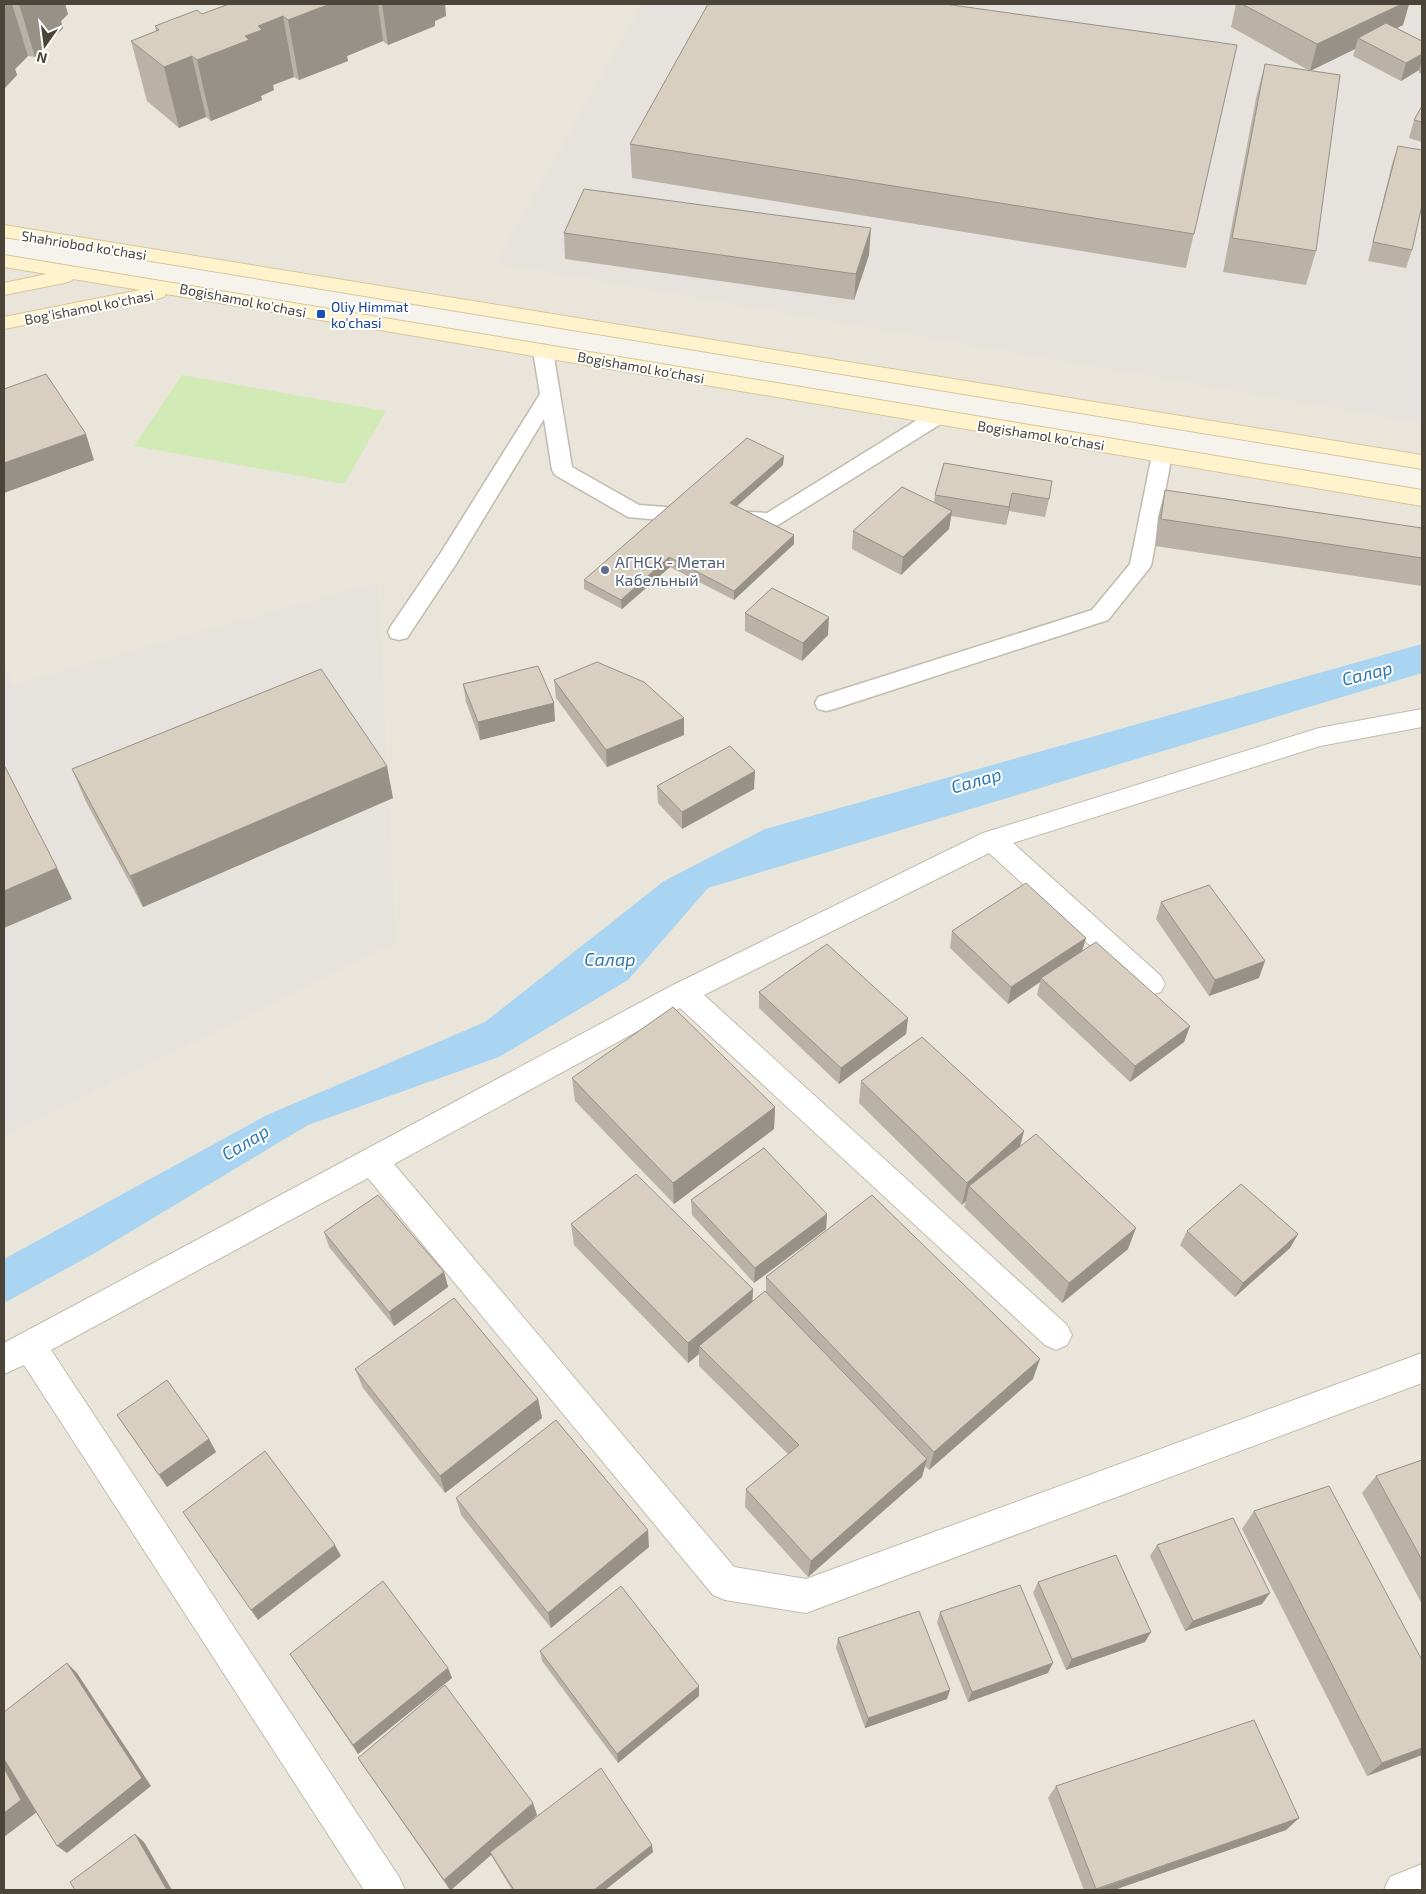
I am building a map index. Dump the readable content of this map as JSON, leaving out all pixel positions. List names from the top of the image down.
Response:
{
  "streets": {
    "main road": ["Shahriobod ko'chasi", "Bogishamol ko'chasi", "Bog'ishamol ko'chasi"]
  },
  "crossings": [
    ["Shahriobod ko'chasi", "Bogishamol ko'chasi"],
    ["Shahriobod ko'chasi", "Bog'ishamol ko'chasi"],
    ["Bogishamol ko'chasi", "Bog'ishamol ko'chasi"]
  ],
  "water": ["Салар"],
  "places": {
    "transit": ["Oliy Himmat ko'chasi"],
    "other": ["АГНСК - Метан Кабельный"]
  },
  "north": "bottom"
}
